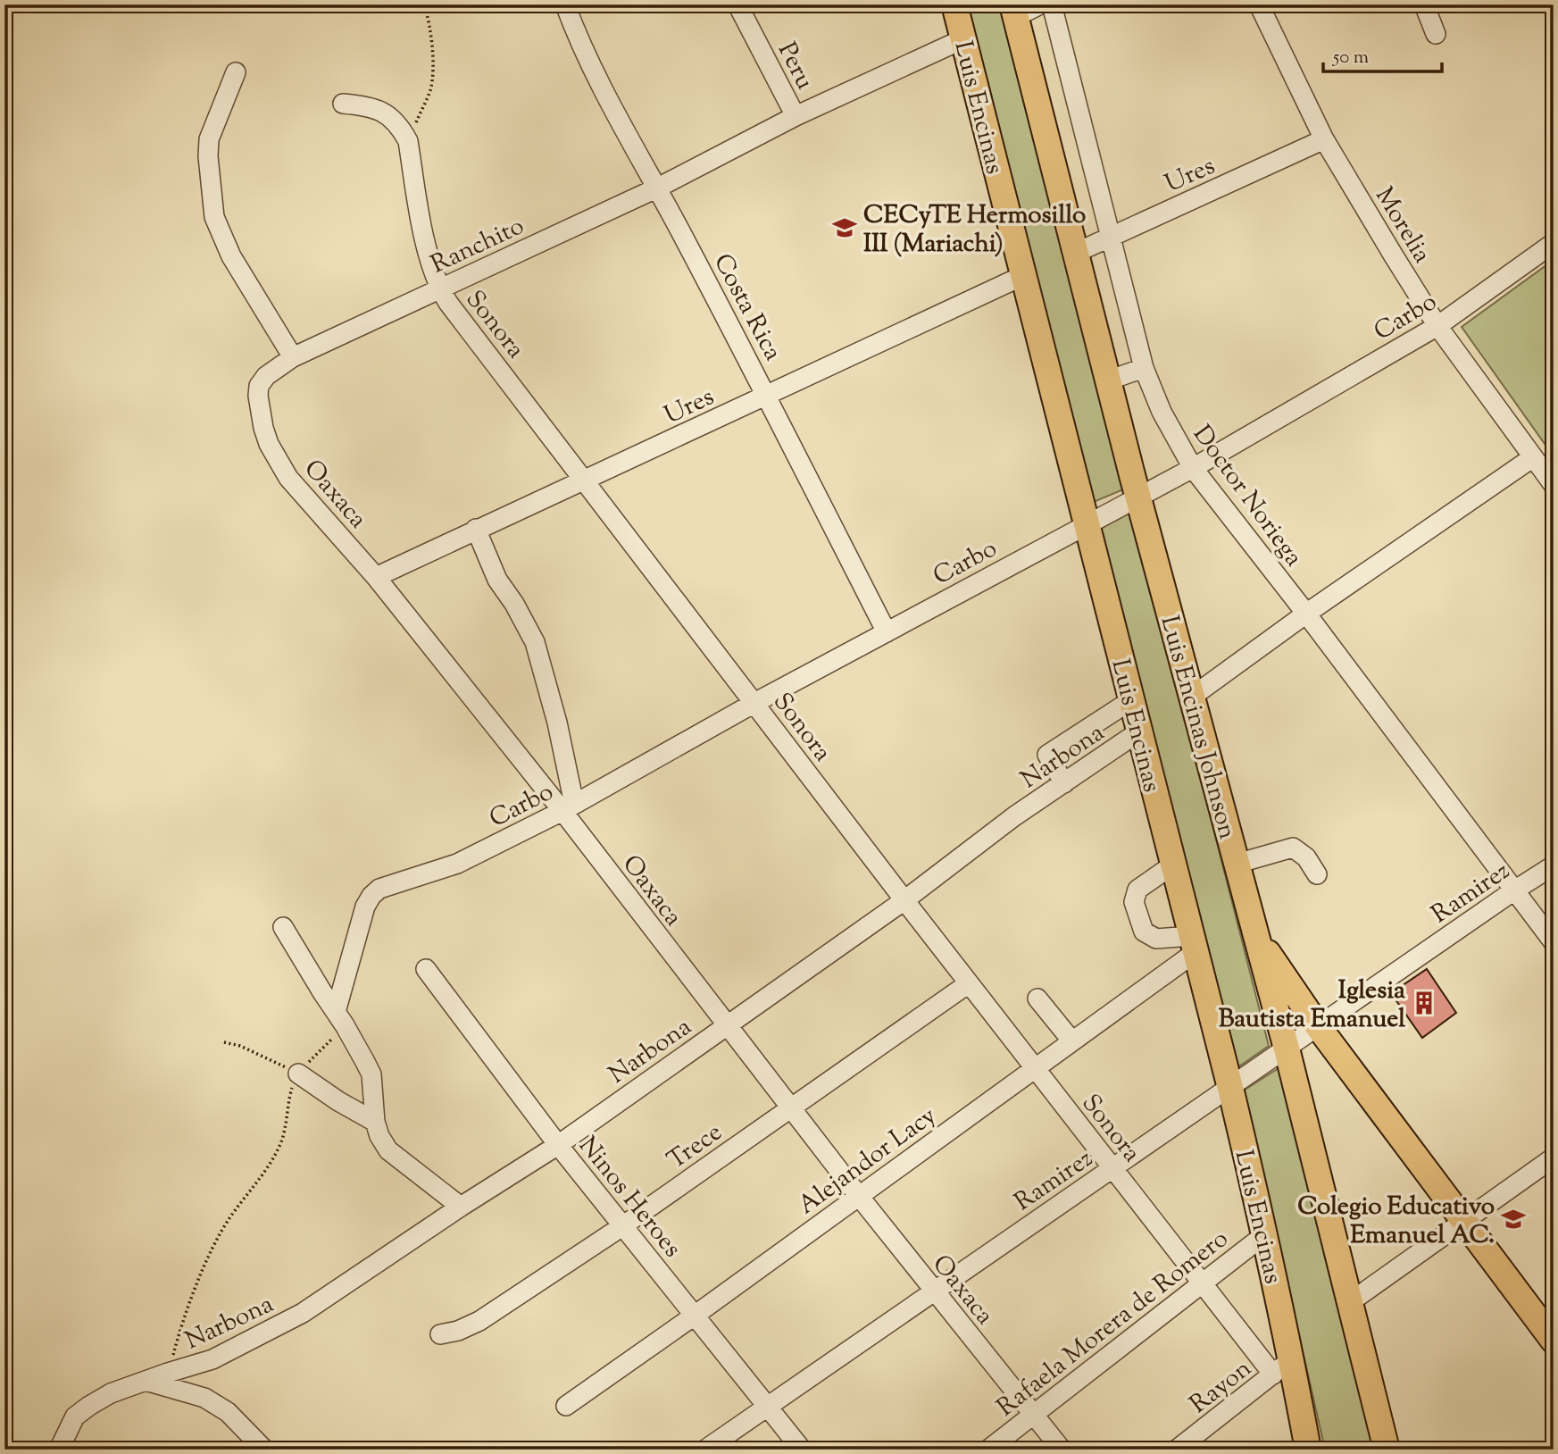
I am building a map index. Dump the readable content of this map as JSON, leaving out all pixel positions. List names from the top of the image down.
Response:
{
  "streets": {
    "main road": ["Luis Encinas", "Luis Encinas Johnson"],
    "street": [
      "Peru",
      "Ures",
      "Morelia",
      "Ranchito",
      "Costa Rica",
      "Carbo",
      "Sonora",
      "Oaxaca",
      "Doctor Noriega",
      "Narbona",
      "Ramirez",
      "Trece",
      "Alejandor Lacy",
      "Ninos Heroes",
      "Rafaela Morera de Romero",
      "Rayon"
    ]
  },
  "crossings": [
    ["Peru", "Ranchito"],
    ["Luis Encinas", "Ures"],
    ["Luis Encinas", "Ranchito"],
    ["Luis Encinas", "Carbo"],
    ["Luis Encinas", "Sonora"],
    ["Luis Encinas", "Narbona"],
    ["Luis Encinas", "Ramirez"],
    ["Luis Encinas", "Alejandor Lacy"],
    ["Luis Encinas", "Rafaela Morera de Romero"],
    ["Luis Encinas", "Rayon"],
    ["Ures", "Morelia"],
    ["Ures", "Costa Rica"],
    ["Ures", "Sonora"],
    ["Ures", "Oaxaca"],
    ["Ures", "Doctor Noriega"],
    ["Ures", "Luis Encinas Johnson"],
    ["Morelia", "Carbo"],
    ["Ranchito", "Costa Rica"],
    ["Ranchito", "Sonora"],
    ["Ranchito", "Oaxaca"],
    ["Costa Rica", "Carbo"],
    ["Carbo", "Sonora"],
    ["Carbo", "Oaxaca"],
    ["Carbo", "Doctor Noriega"],
    ["Carbo", "Luis Encinas Johnson"],
    ["Sonora", "Narbona"],
    ["Sonora", "Ramirez"],
    ["Sonora", "Trece"],
    ["Sonora", "Alejandor Lacy"],
    ["Sonora", "Rafaela Morera de Romero"],
    ["Sonora", "Rayon"],
    ["Oaxaca", "Narbona"],
    ["Oaxaca", "Ramirez"],
    ["Oaxaca", "Trece"],
    ["Oaxaca", "Alejandor Lacy"],
    ["Oaxaca", "Rafaela Morera de Romero"],
    ["Doctor Noriega", "Ramirez"],
    ["Luis Encinas Johnson", "Ramirez"],
    ["Narbona", "Ninos Heroes"],
    ["Ramirez", "Ninos Heroes"],
    ["Trece", "Ninos Heroes"],
    ["Alejandor Lacy", "Ninos Heroes"]
  ],
  "places": {
    "school or university": ["CECyTE Hermosillo III (Mariachi)", "Colegio Educativo Emanuel AC."],
    "building": ["Iglesia Bautista Emanuel"]
  },
  "scale_bar": "50 m"
}
